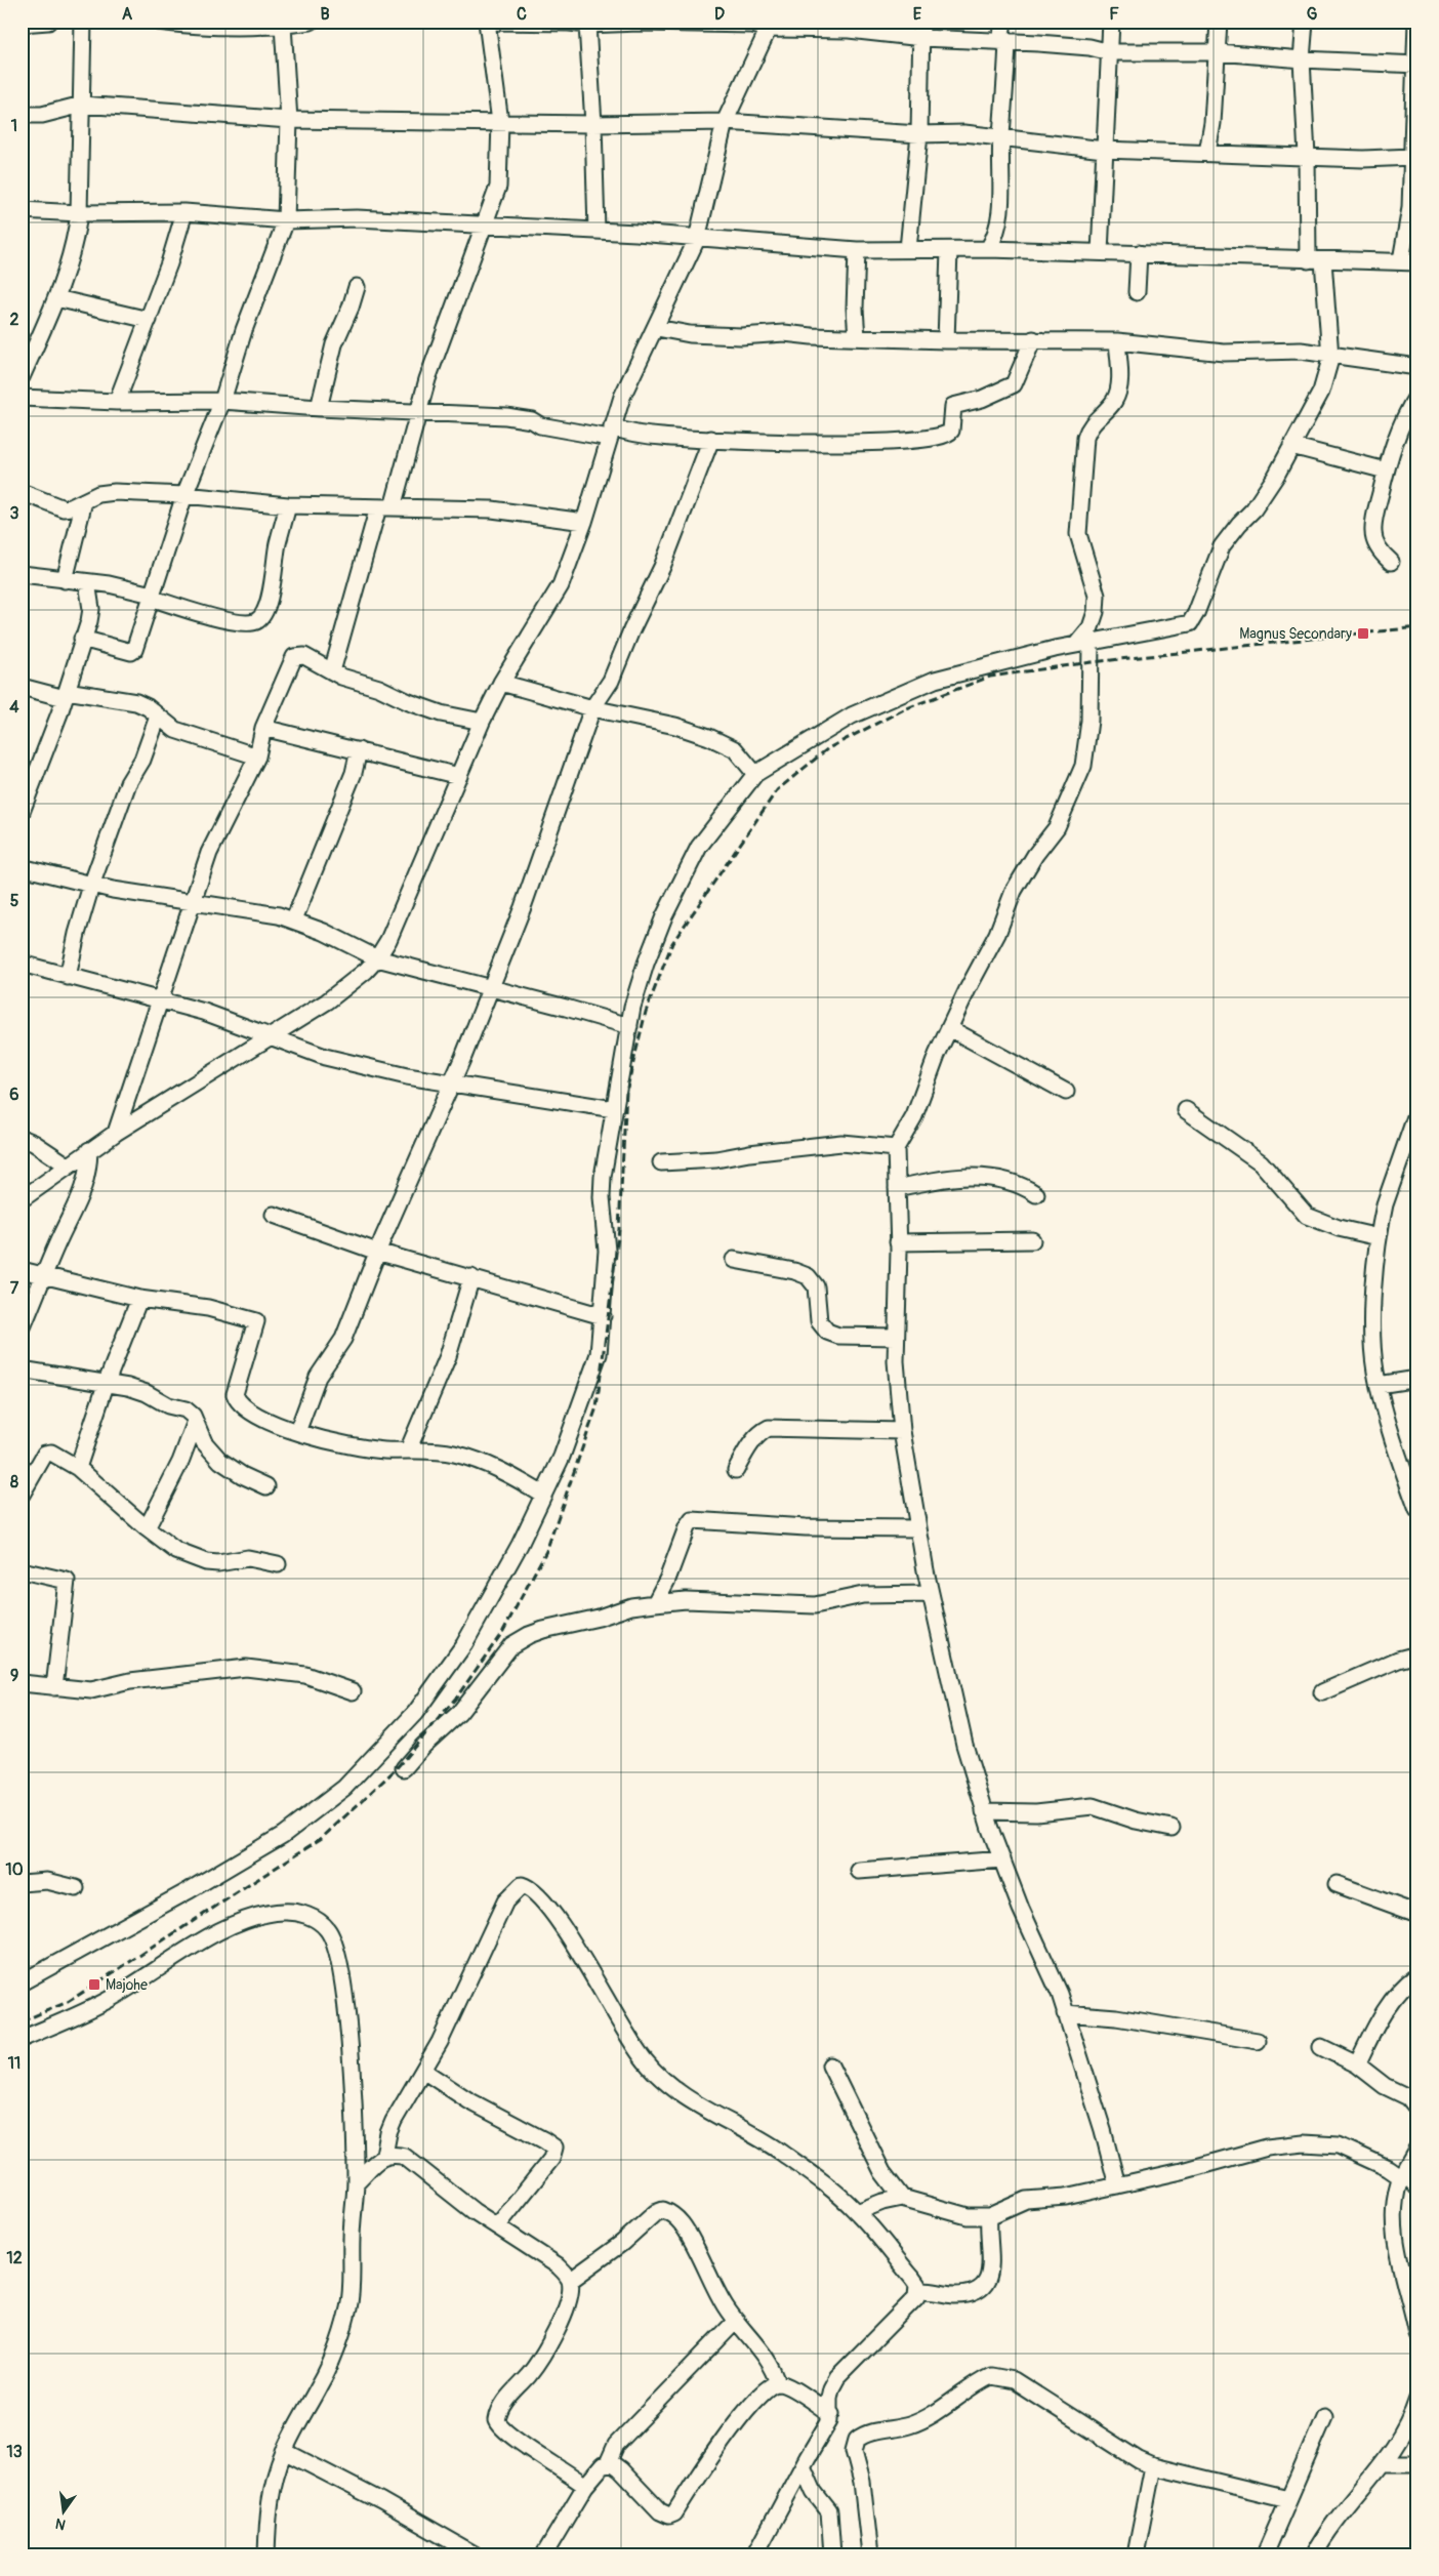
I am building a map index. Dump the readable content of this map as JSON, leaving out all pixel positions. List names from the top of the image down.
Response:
{
  "places": {
    "transit": ["Magnus Secondary", "Majohe"]
  },
  "north": "bottom",
  "grid": {
    "columns": [
      "A",
      "B",
      "C",
      "D",
      "E",
      "F",
      "G"
    ],
    "rows": [
      "1",
      "2",
      "3",
      "4",
      "5",
      "6",
      "7",
      "8",
      "9",
      "10",
      "11",
      "12",
      "13"
    ]
  }
}
